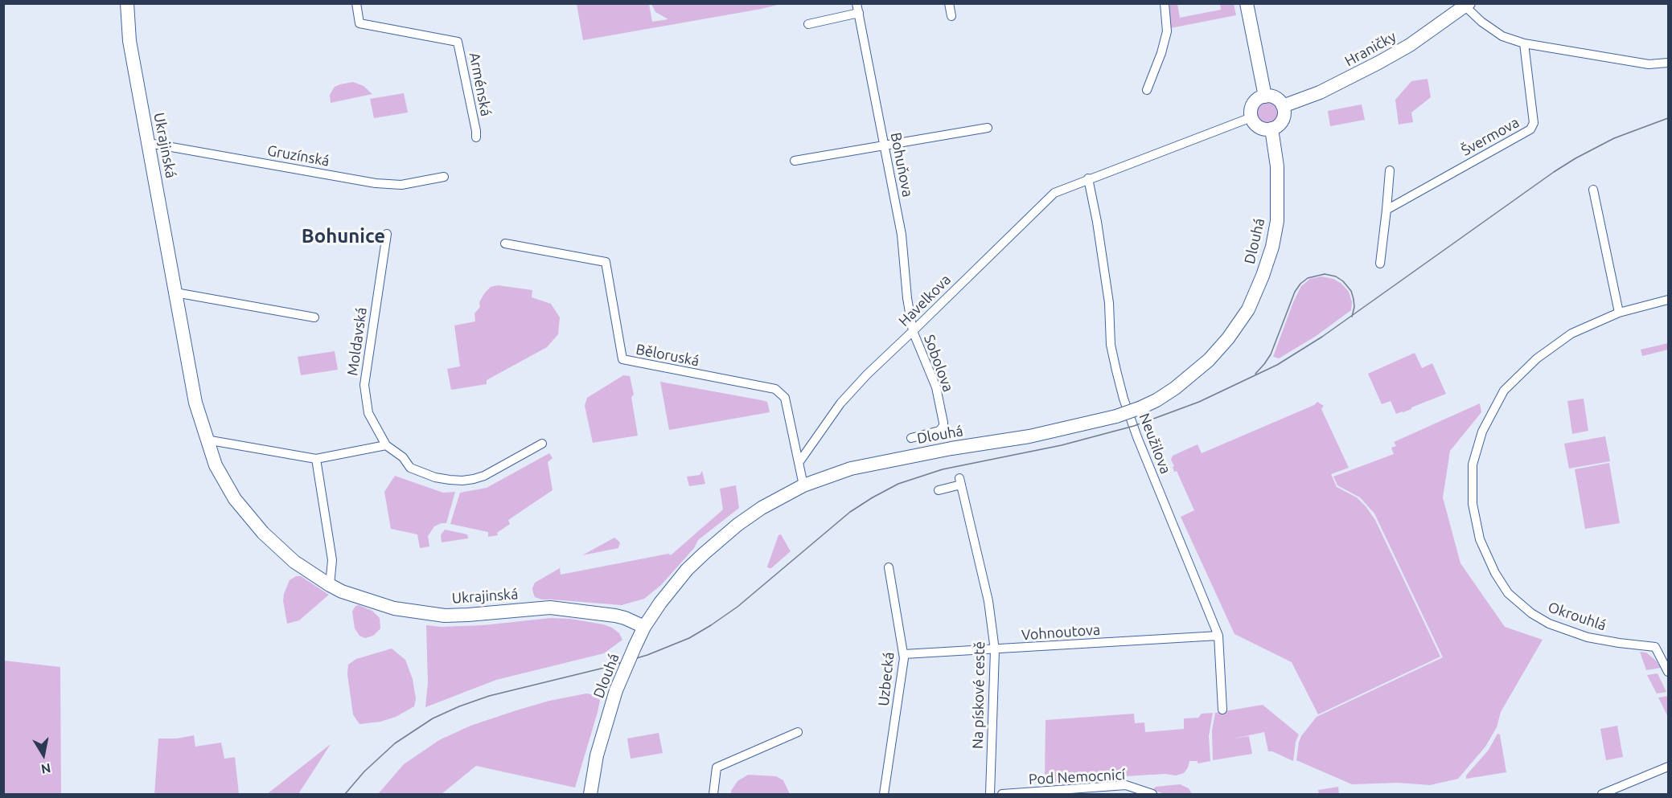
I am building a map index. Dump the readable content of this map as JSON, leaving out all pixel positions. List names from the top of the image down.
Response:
{
  "streets": {
    "street": [
      "Hraničky",
      "Arménská",
      "Švermova",
      "Ukrajinská",
      "Gruzínská",
      "Bohuňova",
      "Dlouhá",
      "Havelkova",
      "Moldavská",
      "Běloruská",
      "Sobolova",
      "Neužilova",
      "Okrouhlá",
      "Vohnoutova",
      "Uzbecká",
      "Na pískové cestě",
      "Pod Nemocnicí"
    ]
  },
  "crossings": [
    ["Hraničky", "Dlouhá"],
    ["Ukrajinská", "Gruzínská"],
    ["Ukrajinská", "Dlouhá"],
    ["Bohuňova", "Havelkova"],
    ["Bohuňova", "Sobolova"],
    ["Dlouhá", "Běloruská"],
    ["Havelkova", "Běloruská"],
    ["Havelkova", "Sobolova"],
    ["Havelkova", "Neužilova"],
    ["Neužilova", "Vohnoutova"],
    ["Vohnoutova", "Uzbecká"],
    ["Vohnoutova", "Na pískové cestě"]
  ],
  "districts": ["Bohunice"],
  "north": "bottom"
}
